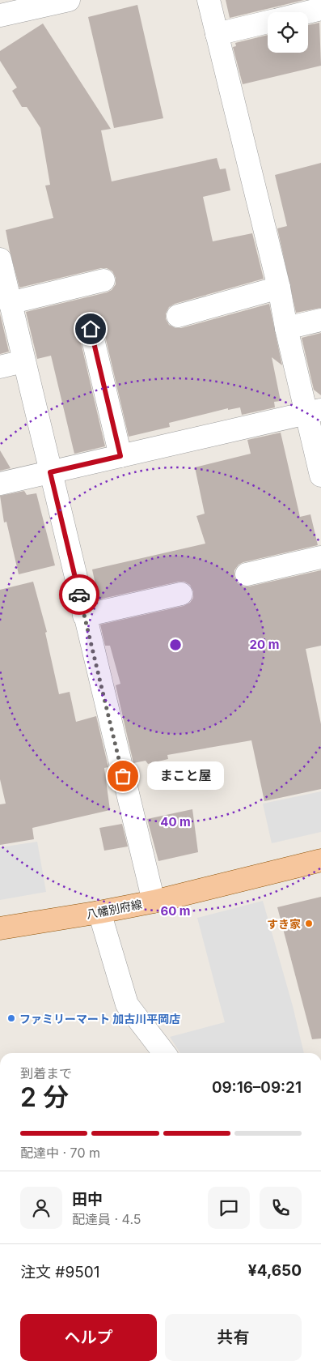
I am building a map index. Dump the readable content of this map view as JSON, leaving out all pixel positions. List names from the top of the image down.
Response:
{
  "streets": {
    "main road": ["八幡別府線"]
  },
  "places": ["まこと屋", "すき家", "ファミリーマート 加古川平岡店"],
  "page": {
    "bubble": "まこと屋",
    "heading": ["2 分", "到着まで", "09:16–09:21"],
    "panel": [
      "田中",
      "配達員 · 4.5",
      "注文 #9501",
      "¥4,650"
    ],
    "bar": "配達中 · 70 m",
    "buttons": ["ヘルプ", "共有"]
  },
  "rings": ["20 m", "40 m", "60 m"]
}
